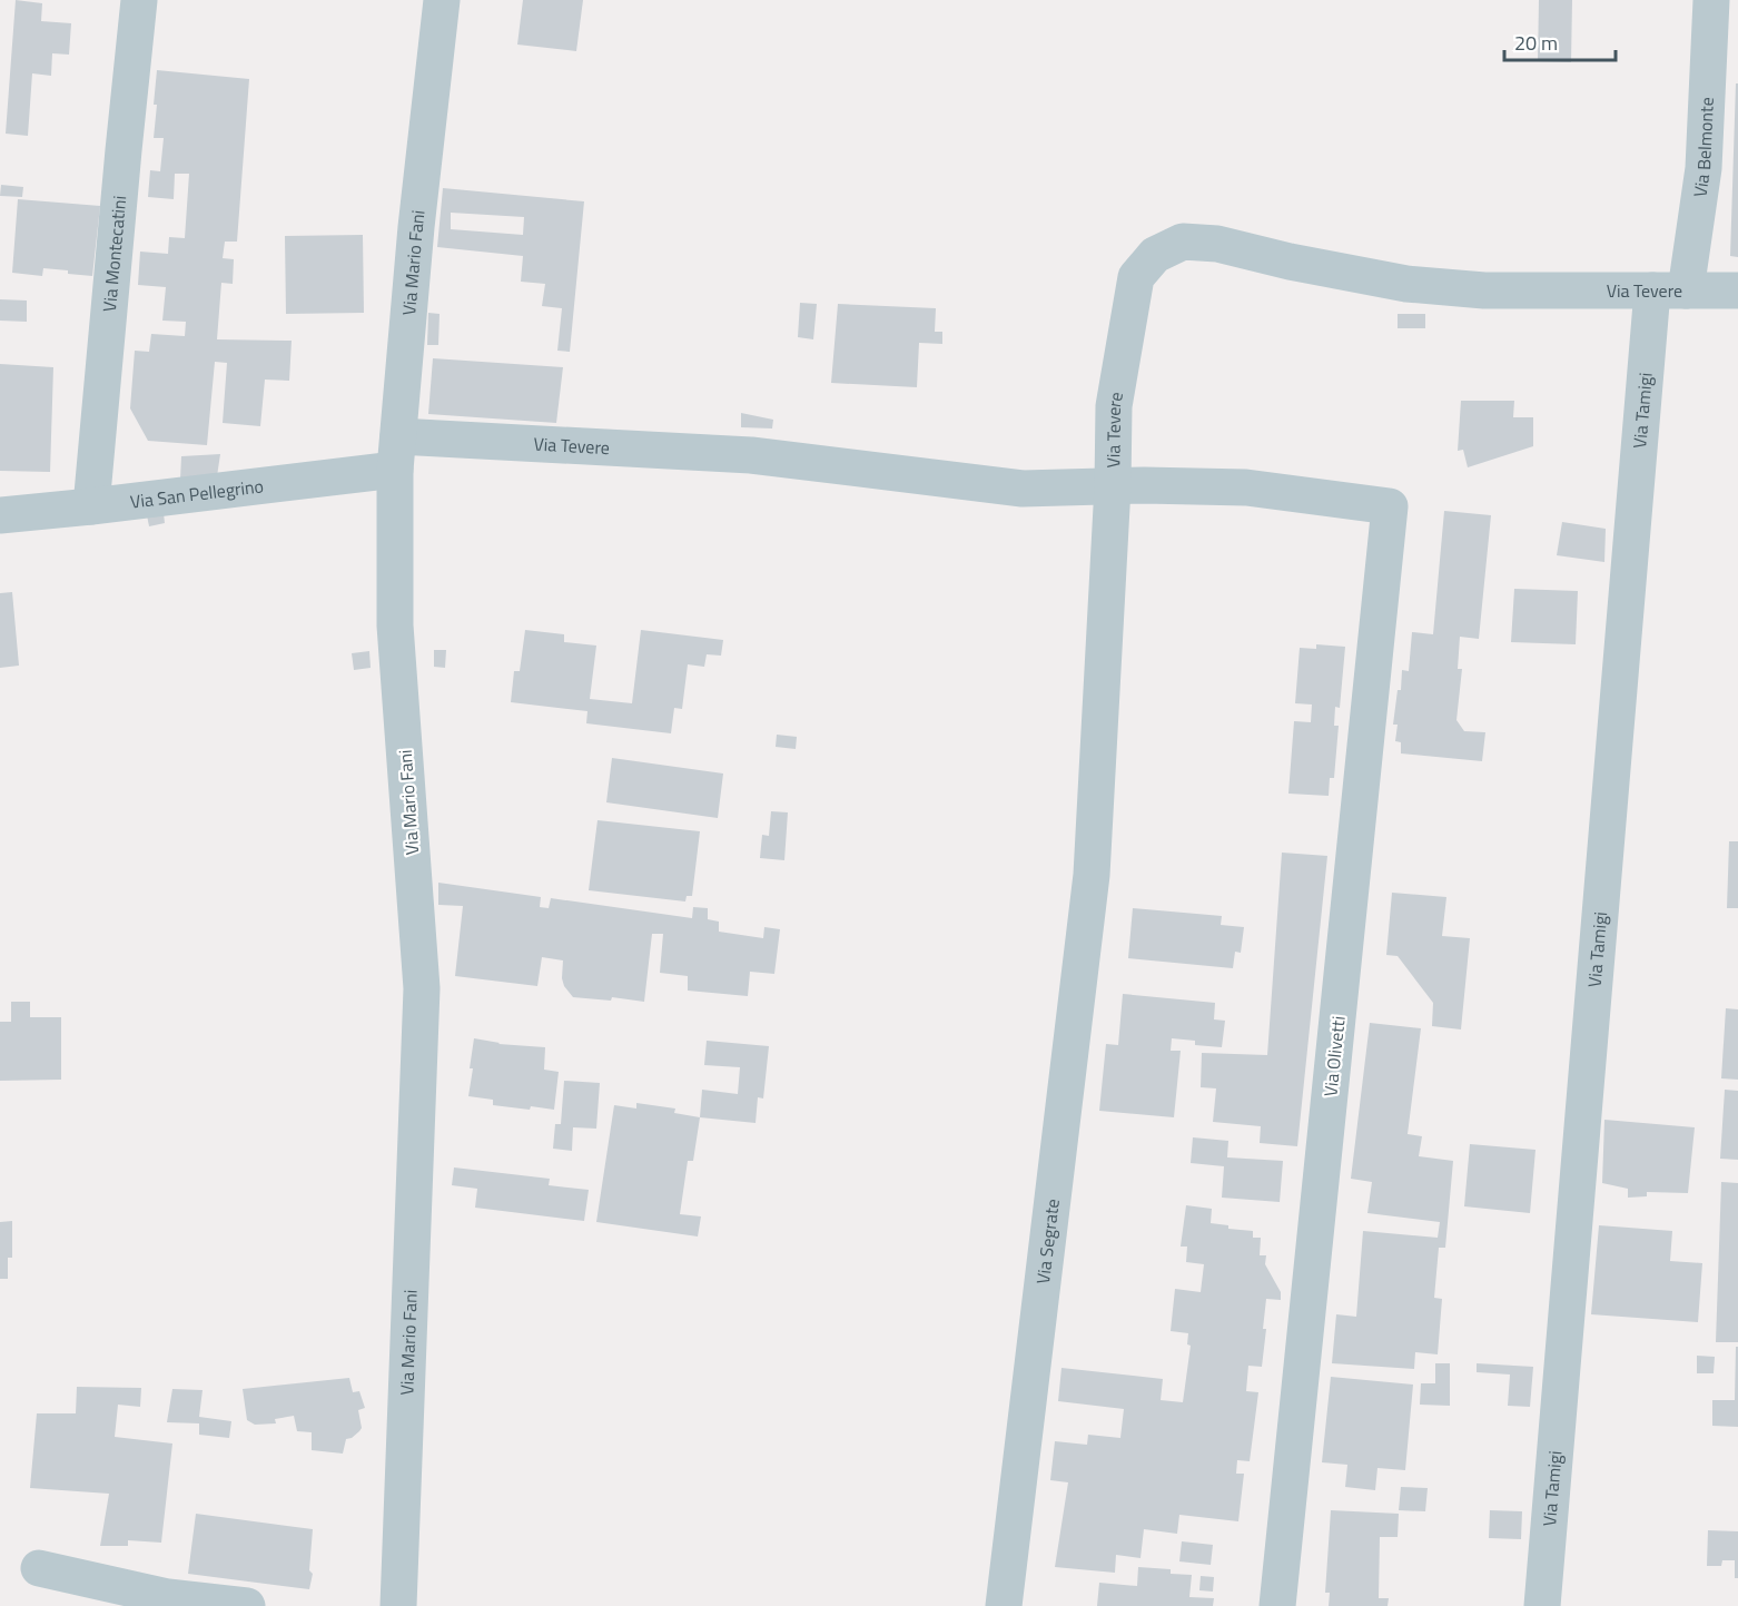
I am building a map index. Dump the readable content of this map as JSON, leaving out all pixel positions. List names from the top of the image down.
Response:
{
  "streets": {
    "street": [
      "Via Belmonte",
      "Via Montecatini",
      "Via Mario Fani",
      "Via Tevere",
      "Via Tamigi",
      "Via San Pellegrino",
      "Via Olivetti",
      "Via Segrate"
    ]
  },
  "crossings": [
    ["Via Belmonte", "Via Tevere"],
    ["Via Belmonte", "Via Tamigi"],
    ["Via Montecatini", "Via San Pellegrino"],
    ["Via Mario Fani", "Via Tevere"],
    ["Via Mario Fani", "Via San Pellegrino"],
    ["Via Tevere", "Via Tamigi"],
    ["Via Tevere", "Via San Pellegrino"],
    ["Via Tevere", "Via Olivetti"],
    ["Via Tevere", "Via Segrate"],
    ["Via Olivetti", "Via Segrate"]
  ],
  "scale_bar": "20 m"
}
